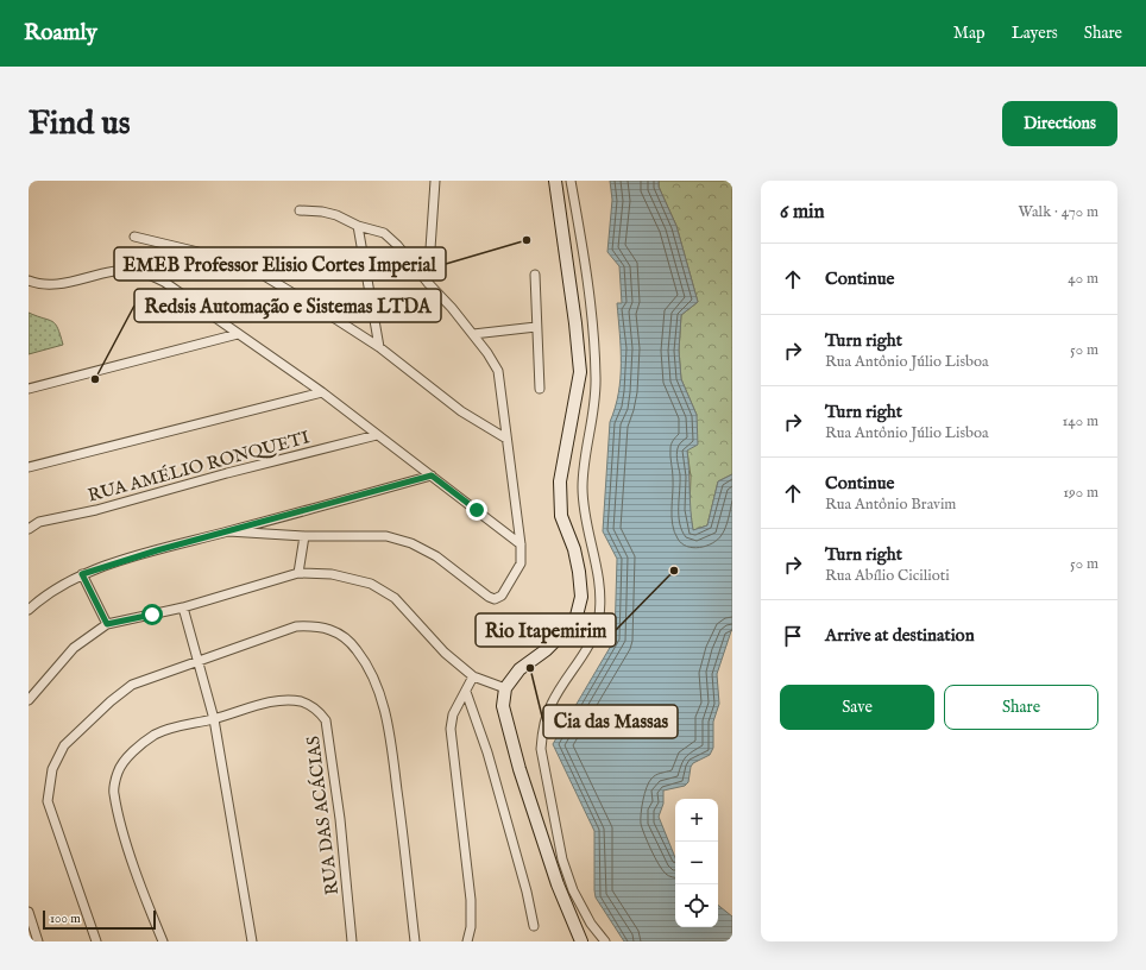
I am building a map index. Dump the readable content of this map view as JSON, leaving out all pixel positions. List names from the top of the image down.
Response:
{
  "streets": {
    "street": ["RUA AMÉLIO RONQUETI", "RUA DAS ACÁCIAS"]
  },
  "places": [
    "EMEB Professor Elisio Cortes Imperial",
    "Redsis Automação e Sistemas LTDA",
    "Rio Itapemirim",
    "Cia das Massas"
  ],
  "scale_bar": "100 m",
  "page": {
    "header": "Roamly",
    "nav": ["Map", "Layers", "Share"],
    "buttons": [
      "Directions",
      ["Save", "Share"]
    ],
    "title": "Find us",
    "heading": ["6 min", "Walk · 470 m"],
    "list": [
      ["Continue", "40 m"],
      ["Turn right", "Rua Antônio Júlio Lisboa", "50 m"],
      ["Turn right", "Rua Antônio Júlio Lisboa", "140 m"],
      ["Continue", "Rua Antônio Bravim", "190 m"],
      ["Turn right", "Rua Abílio Cicilioti", "50 m"],
      "Arrive at destination"
    ],
    "map_buttons": ["+", "−"],
    "scale": "100 m"
  }
}
